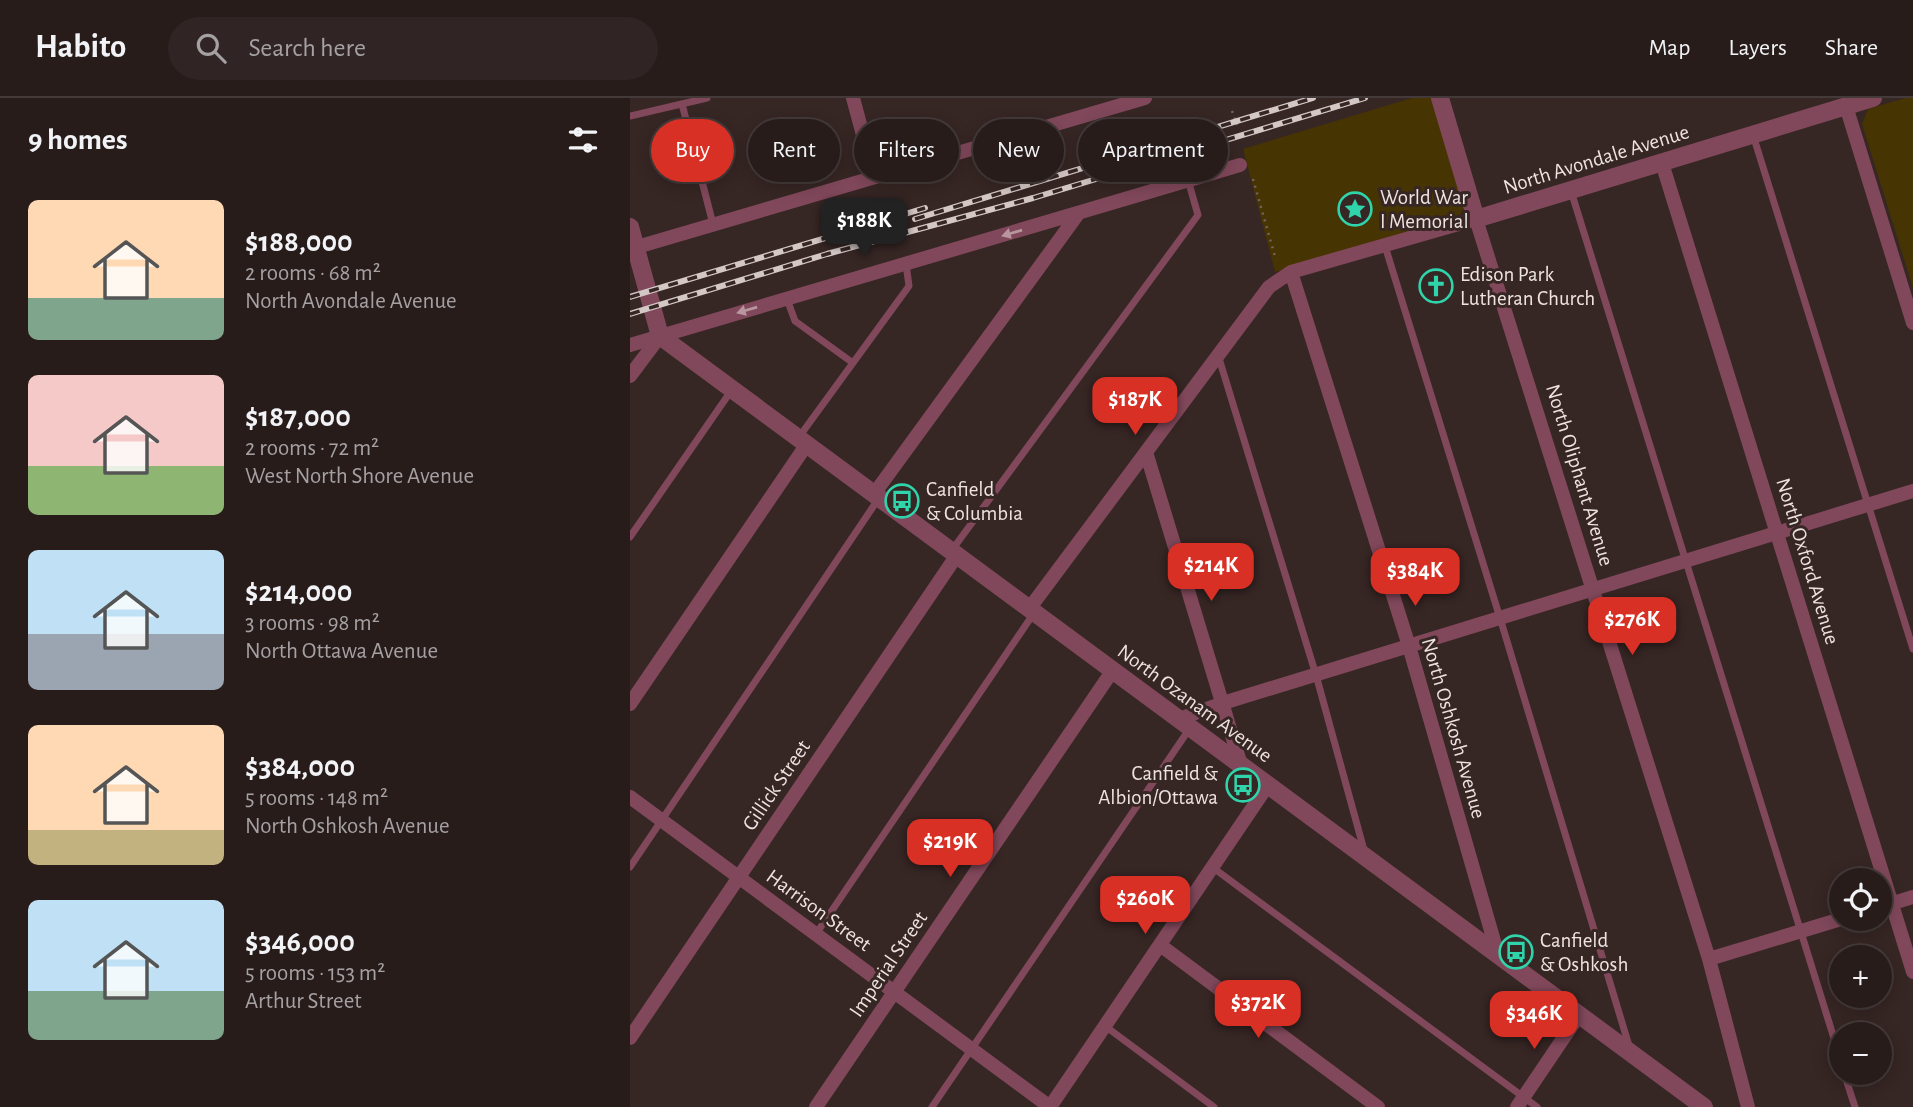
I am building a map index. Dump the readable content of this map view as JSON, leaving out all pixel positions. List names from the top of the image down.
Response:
{
  "streets": {
    "street": [
      "North Avondale Avenue",
      "North Oliphant Avenue",
      "North Oxford Avenue",
      "North Ozanam Avenue",
      "North Oshkosh Avenue",
      "Gillick Street",
      "Harrison Street",
      "Imperial Street"
    ]
  },
  "crossings": [
    ["North Avondale Avenue", "North Oliphant Avenue"],
    ["North Avondale Avenue", "North Oxford Avenue"],
    ["North Avondale Avenue", "North Oshkosh Avenue"],
    ["North Ozanam Avenue", "North Oshkosh Avenue"],
    ["North Ozanam Avenue", "Gillick Street"],
    ["North Ozanam Avenue", "Imperial Street"],
    ["Gillick Street", "Harrison Street"],
    ["Harrison Street", "Imperial Street"]
  ],
  "places": {
    "place": ["World War I Memorial"],
    "church": ["Edison Park Lutheran Church"],
    "bus stop": ["Canfield & Columbia", "Canfield & Albion/Ottawa", "Canfield & Oshkosh"]
  },
  "page": {
    "header": "Habito",
    "search": "Search here",
    "nav": ["Map", "Layers", "Share"],
    "heading": "9 homes",
    "chip": [
      "Buy",
      "Rent",
      "Filters",
      "New",
      "Apartment"
    ],
    "list": [
      {
        "name": "$188,000",
        "note": "2 rooms · 68 m² · North Avondale Avenue"
      },
      {
        "name": "$187,000",
        "note": "2 rooms · 72 m² · West North Shore Avenue"
      },
      {
        "name": "$214,000",
        "note": "3 rooms · 98 m² · North Ottawa Avenue"
      },
      {
        "name": "$384,000",
        "note": "5 rooms · 148 m² · North Oshkosh Avenue"
      },
      {
        "name": "$346,000",
        "note": "5 rooms · 153 m² · Arthur Street"
      }
    ],
    "price": [
      "$188K",
      "$187K",
      "$214K",
      "$384K",
      "$276K",
      "$219K",
      "$260K",
      "$372K",
      "$346K"
    ],
    "map_buttons": ["+", "−"]
  }
}
